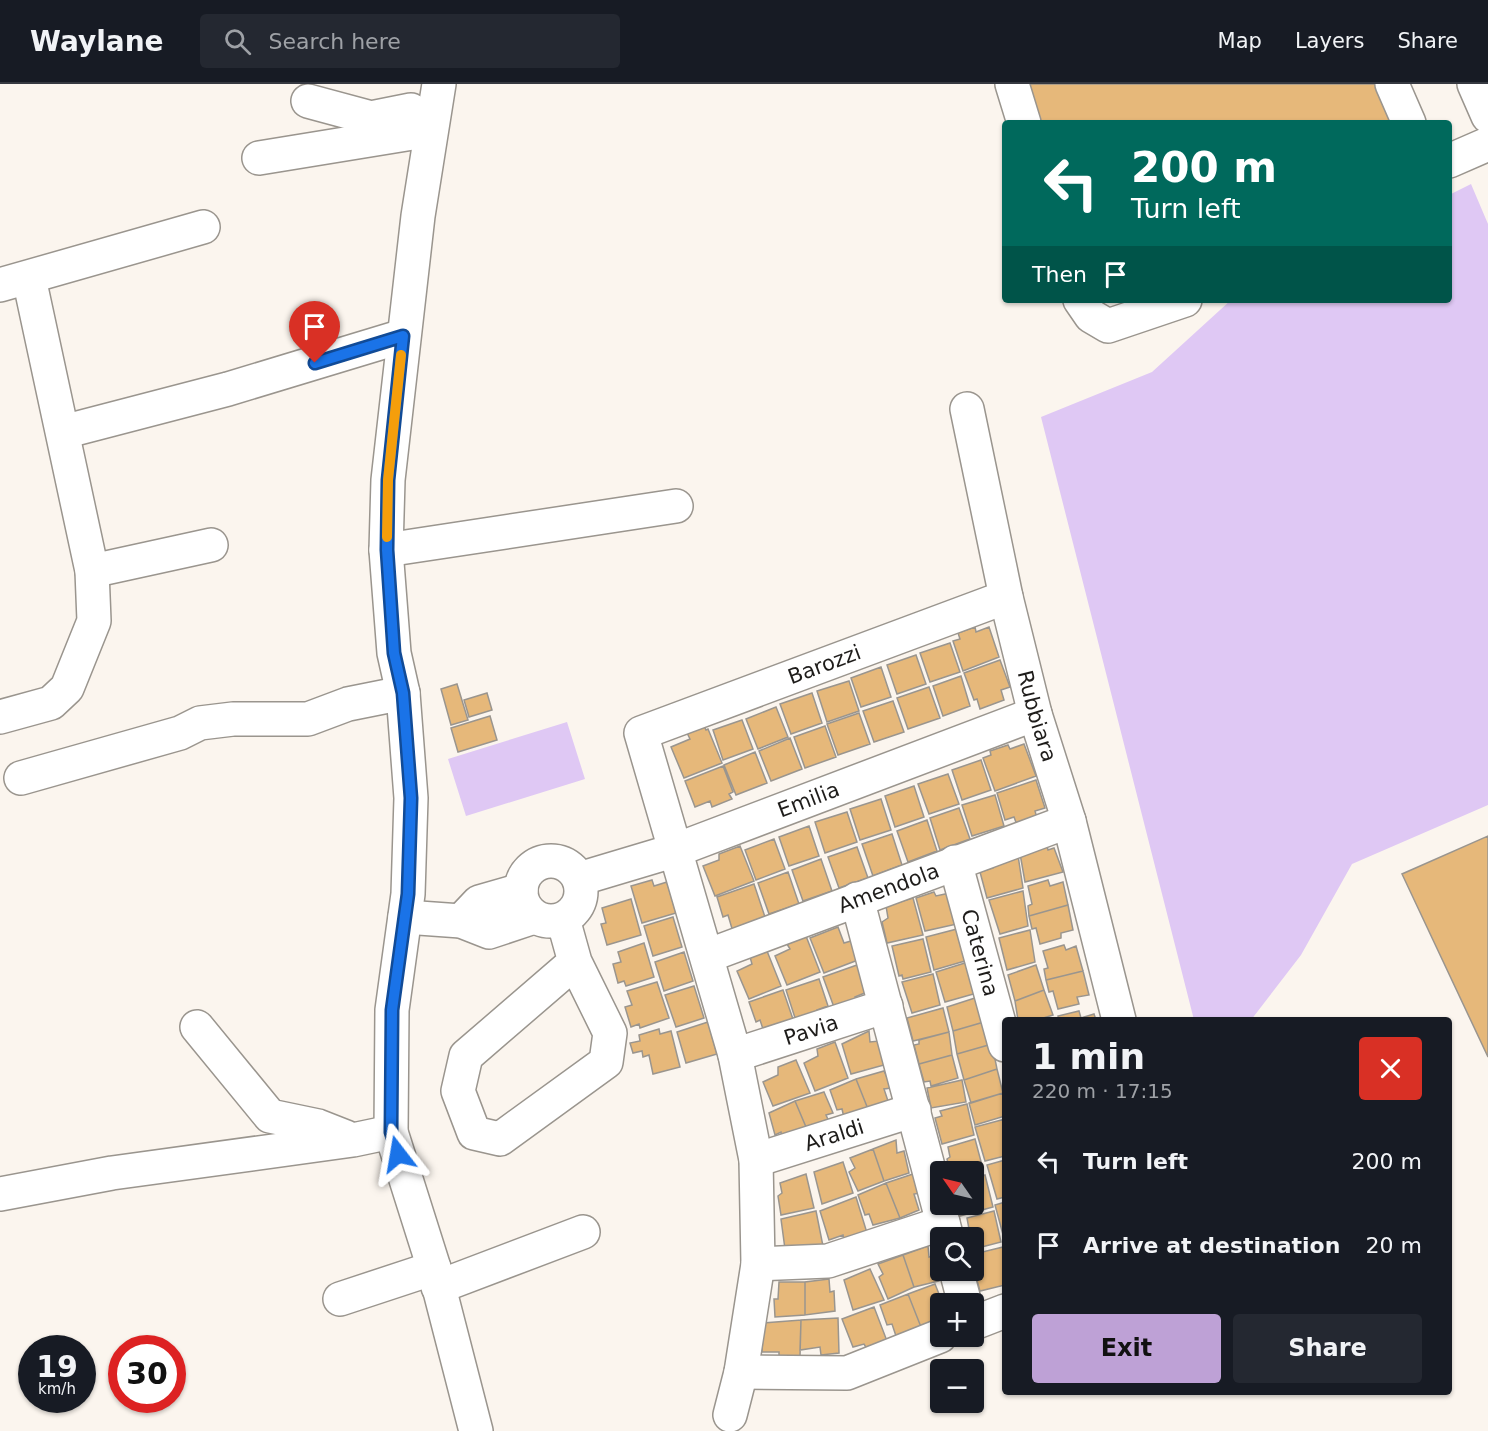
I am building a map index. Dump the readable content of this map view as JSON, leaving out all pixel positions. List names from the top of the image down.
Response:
{
  "streets": {
    "street": [
      "Barozzi",
      "Rubbiara",
      "Emilia",
      "Amendola",
      "Caterina",
      "Pavia",
      "Araldi"
    ]
  },
  "crossings": [
    ["Barozzi", "Rubbiara"],
    ["Barozzi", "Emilia"],
    ["Rubbiara", "Emilia"],
    ["Rubbiara", "Amendola"],
    ["Amendola", "Caterina"]
  ],
  "north": "top left",
  "page": {
    "header": "Waylane",
    "search": "Search here",
    "nav": ["Map", "Layers", "Share"],
    "turn": ["200 m", "Turn left"],
    "then": "Then",
    "heading": ["1 min", "220 m · 17:15"],
    "list": [
      {
        "name": "Turn left",
        "value": "200 m"
      },
      {
        "name": "Arrive at destination",
        "value": "20 m"
      }
    ],
    "map_buttons": ["+", "−"],
    "buttons": ["Exit", "Share"],
    "speed": "19 km/h",
    "limit": "30"
  }
}
